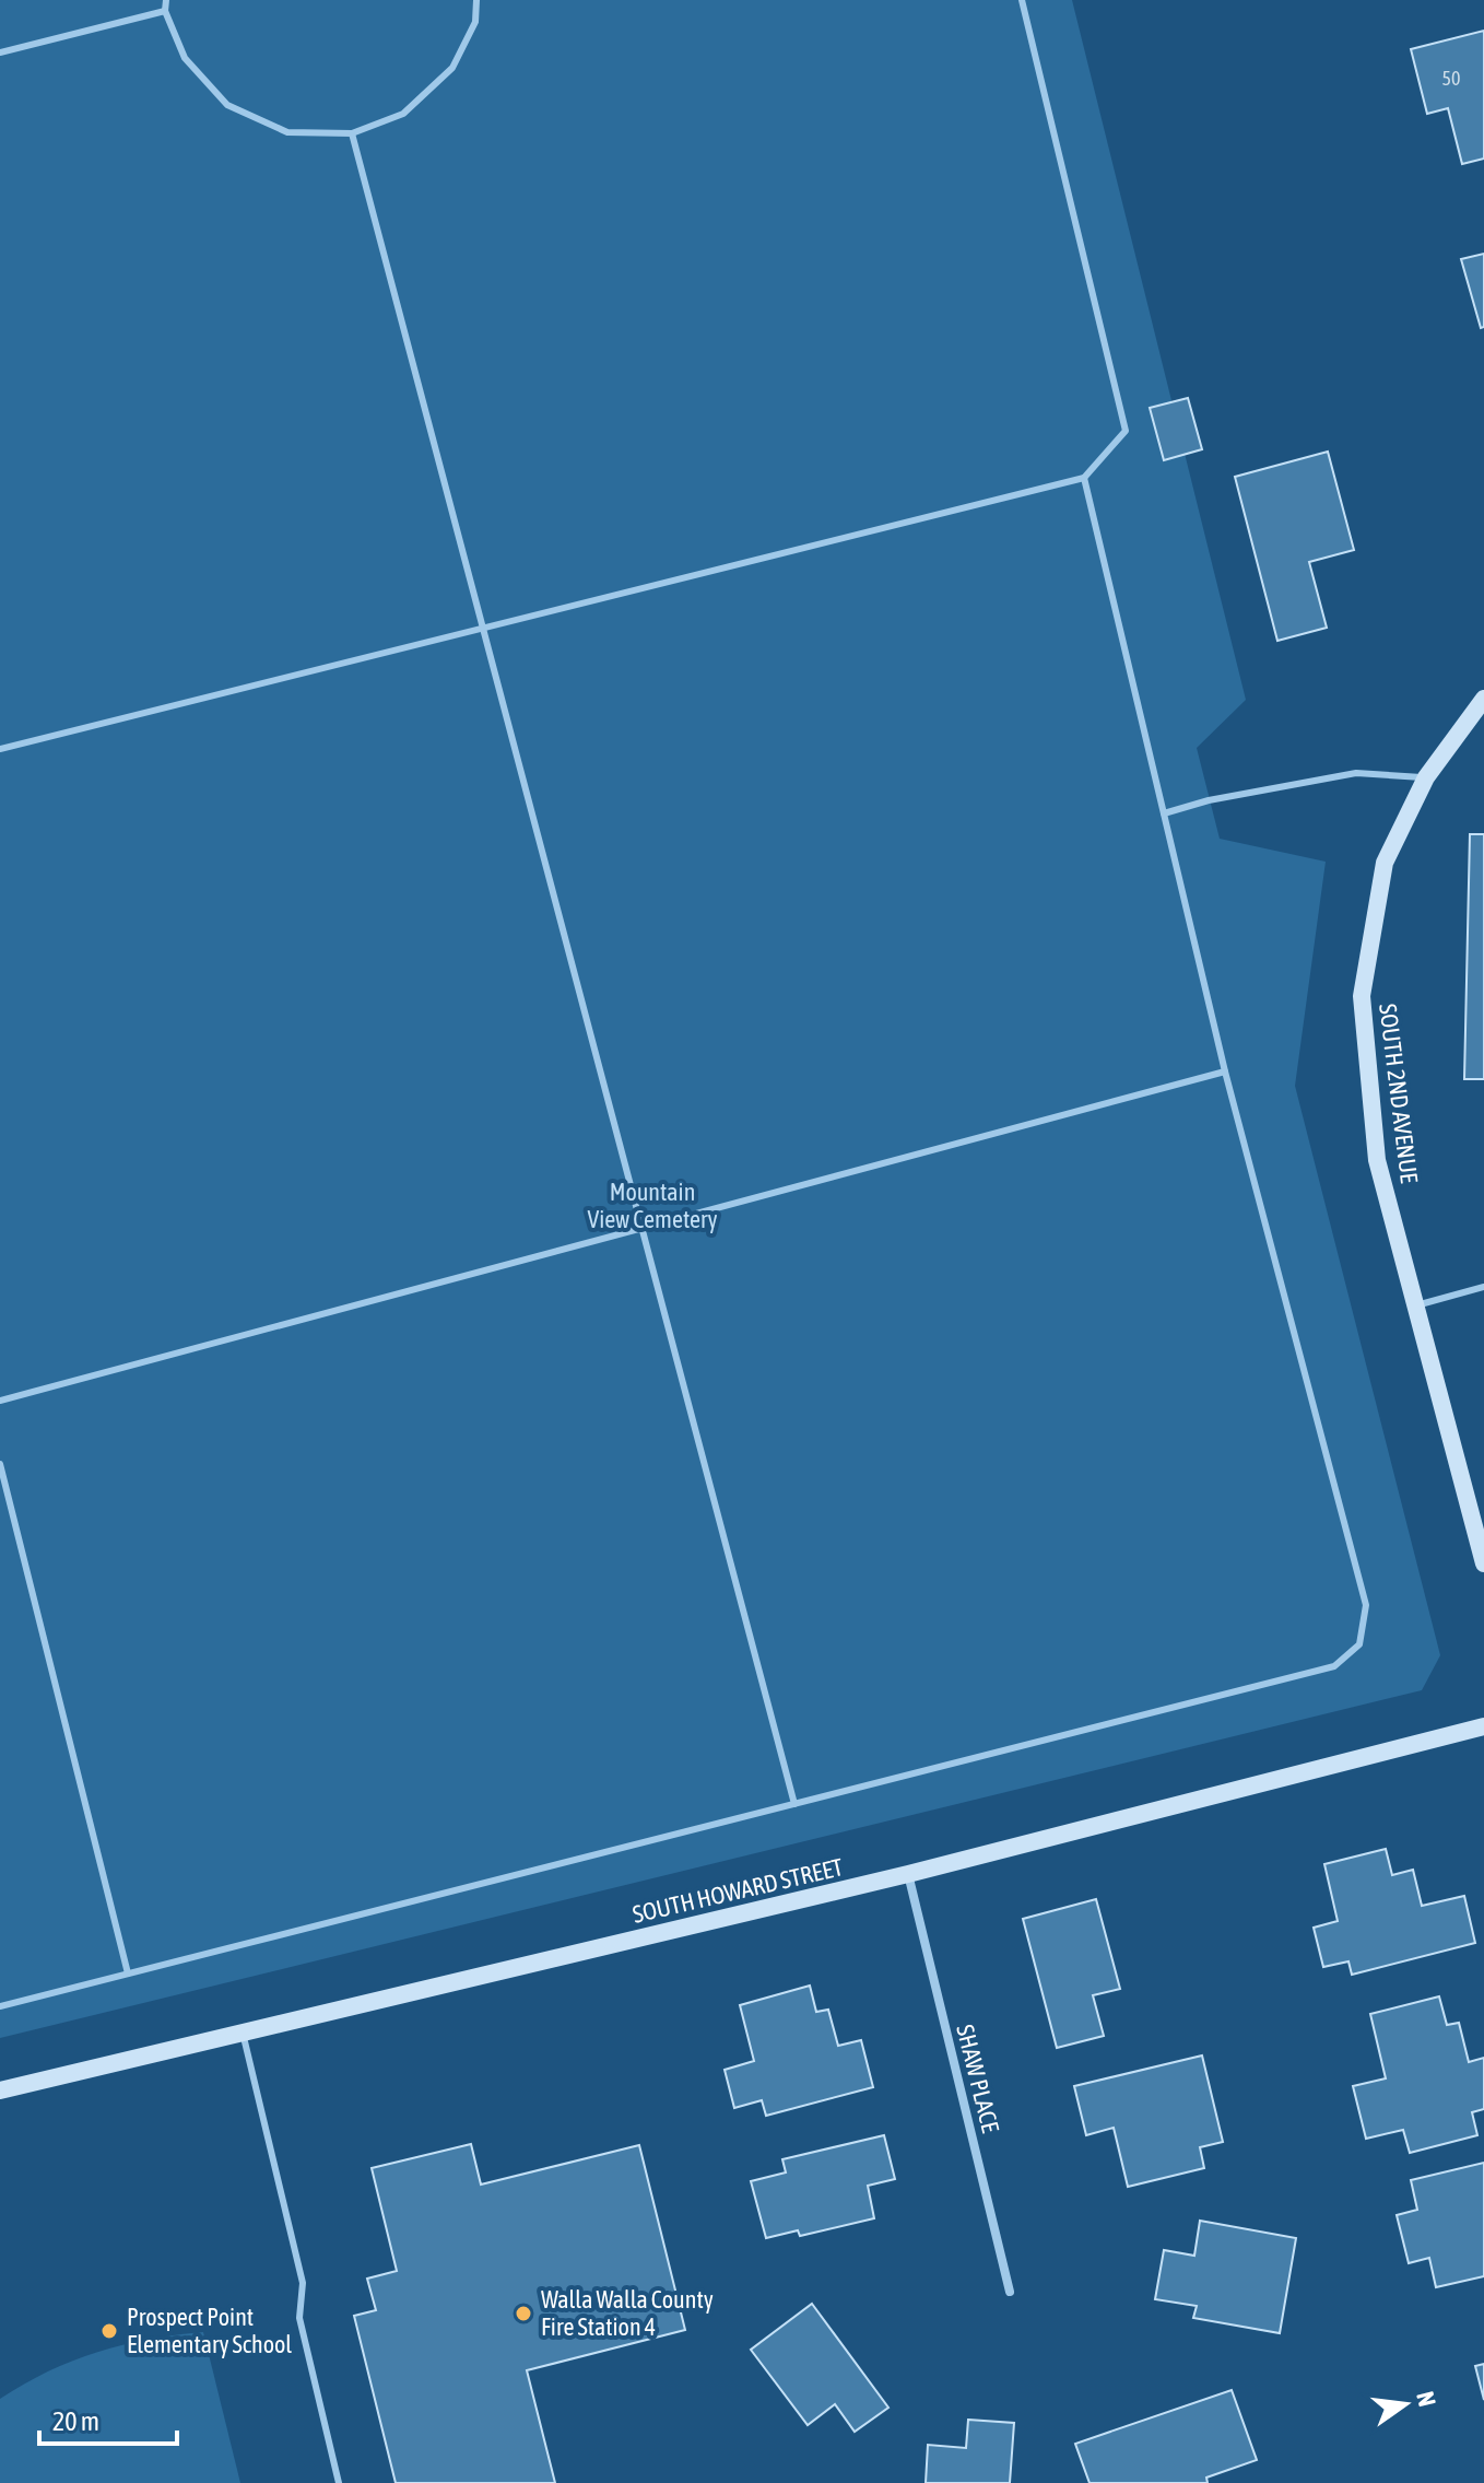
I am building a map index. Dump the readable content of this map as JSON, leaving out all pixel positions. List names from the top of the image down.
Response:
{
  "streets": {
    "main road": ["SOUTH 2ND AVENUE", "SOUTH HOWARD STREET"],
    "street": ["SHAW PLACE"]
  },
  "crossings": [
    ["SOUTH HOWARD STREET", "SHAW PLACE"]
  ],
  "parks": ["Mountain View Cemetery"],
  "places": ["Walla Walla County Fire Station 4", "Prospect Point Elementary School"],
  "house_numbers": ["50"],
  "scale_bar": "20 m",
  "north": "right"
}
